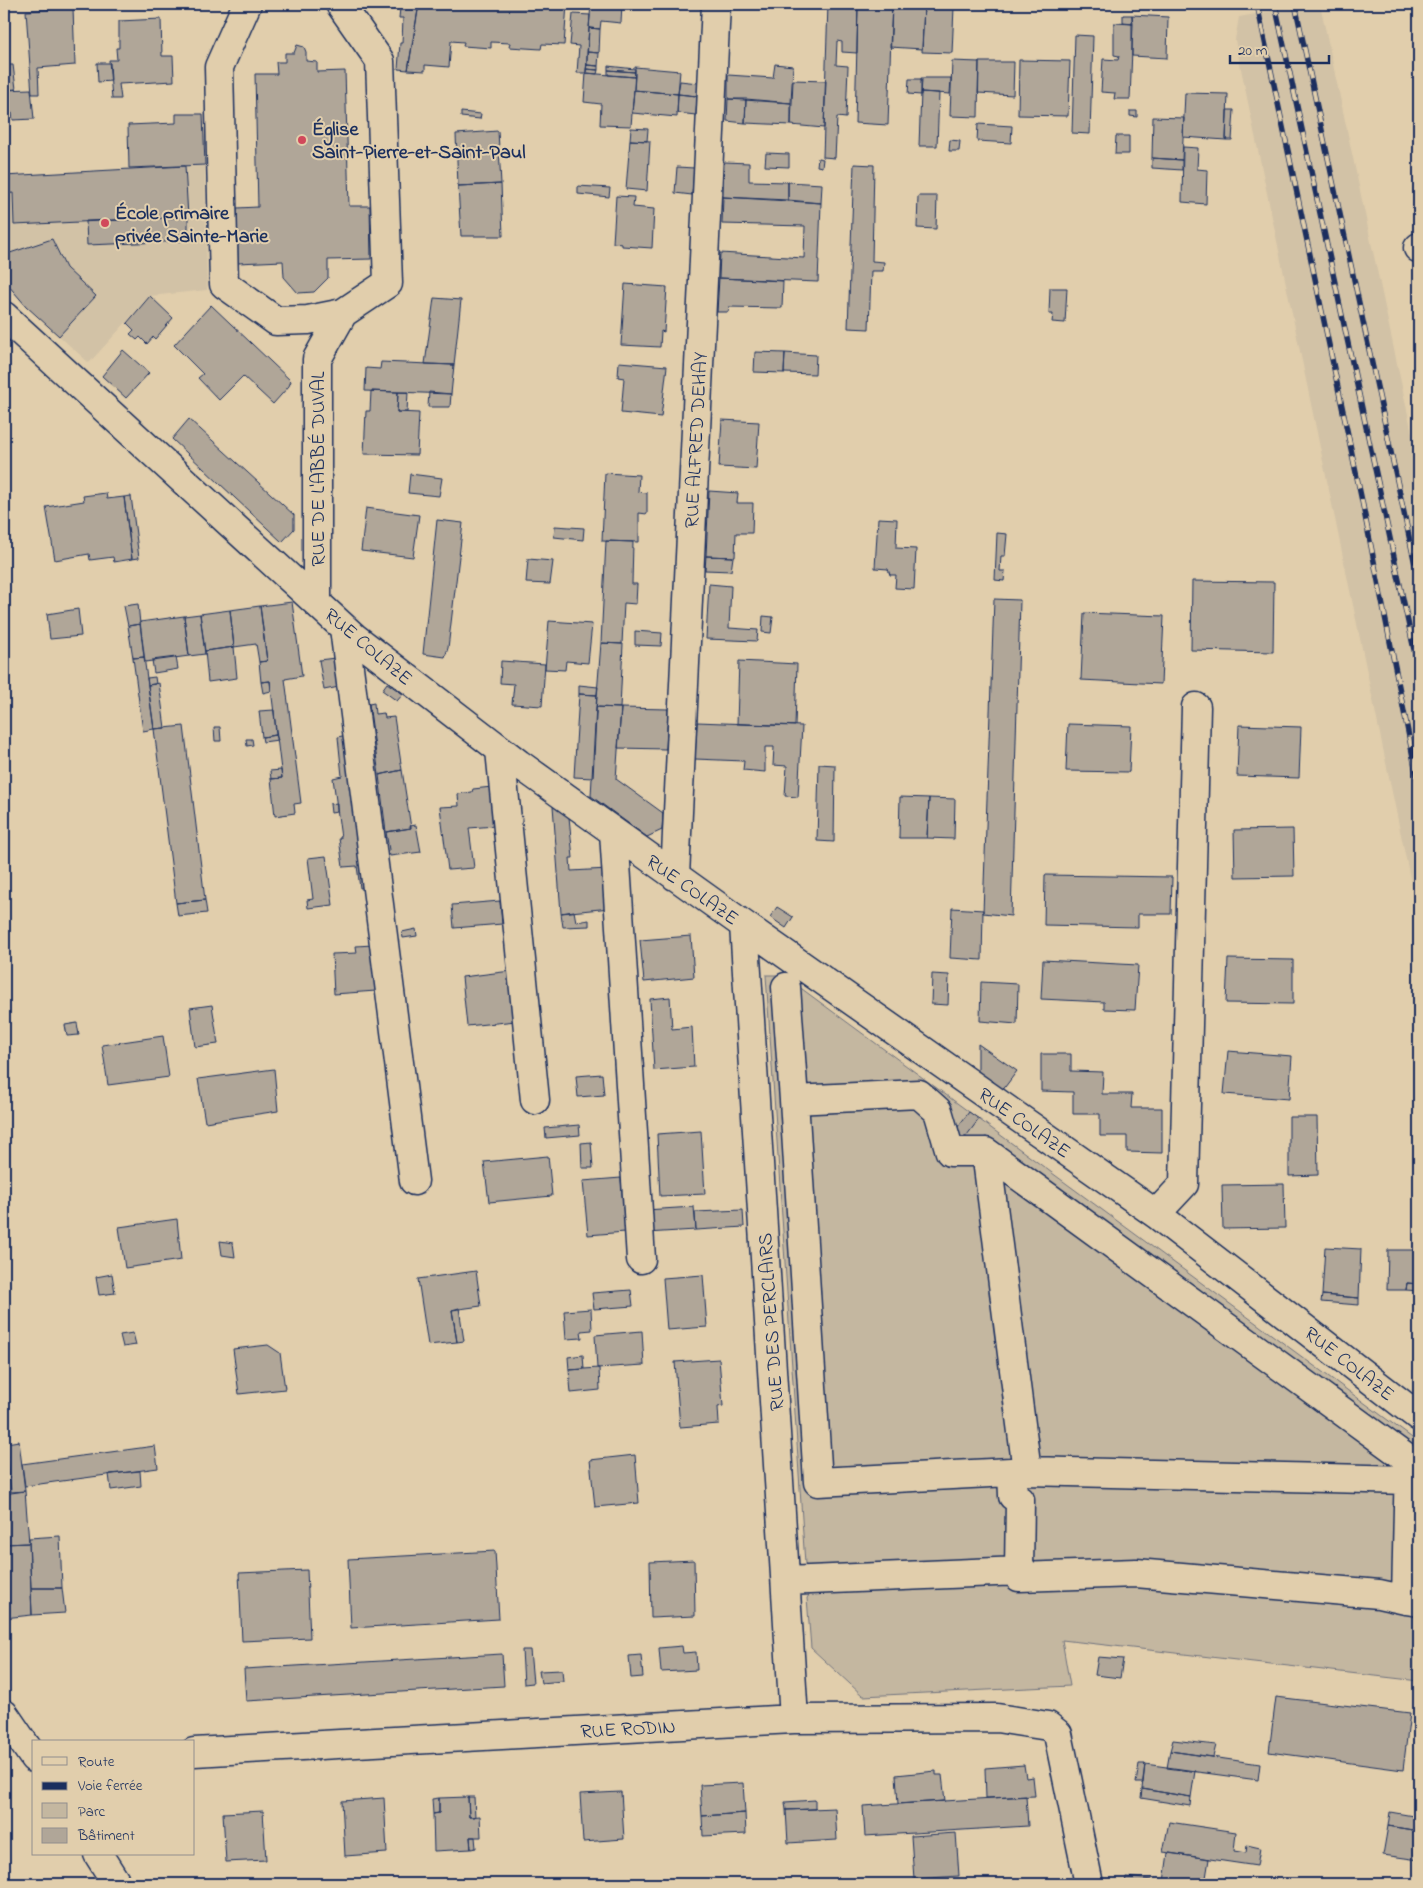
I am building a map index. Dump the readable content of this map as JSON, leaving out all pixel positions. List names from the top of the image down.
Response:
{
  "streets": {
    "street": [
      "RUE ALFRED DEHAY",
      "RUE DE L'ABBÉ DUVAL",
      "RUE COLAZE",
      "RUE DES PERCLAIRS",
      "RUE RODIN"
    ]
  },
  "crossings": [
    ["RUE ALFRED DEHAY", "RUE COLAZE"],
    ["RUE DE L'ABBÉ DUVAL", "RUE COLAZE"],
    ["RUE COLAZE", "RUE DES PERCLAIRS"],
    ["RUE DES PERCLAIRS", "RUE RODIN"]
  ],
  "places": ["Église Saint-Pierre-et-Saint-Paul", "École primaire privée Sainte-Marie"],
  "legend": [
    "Route",
    "Voie ferrée",
    "Parc",
    "Bâtiment"
  ],
  "scale_bar": "20 m"
}
